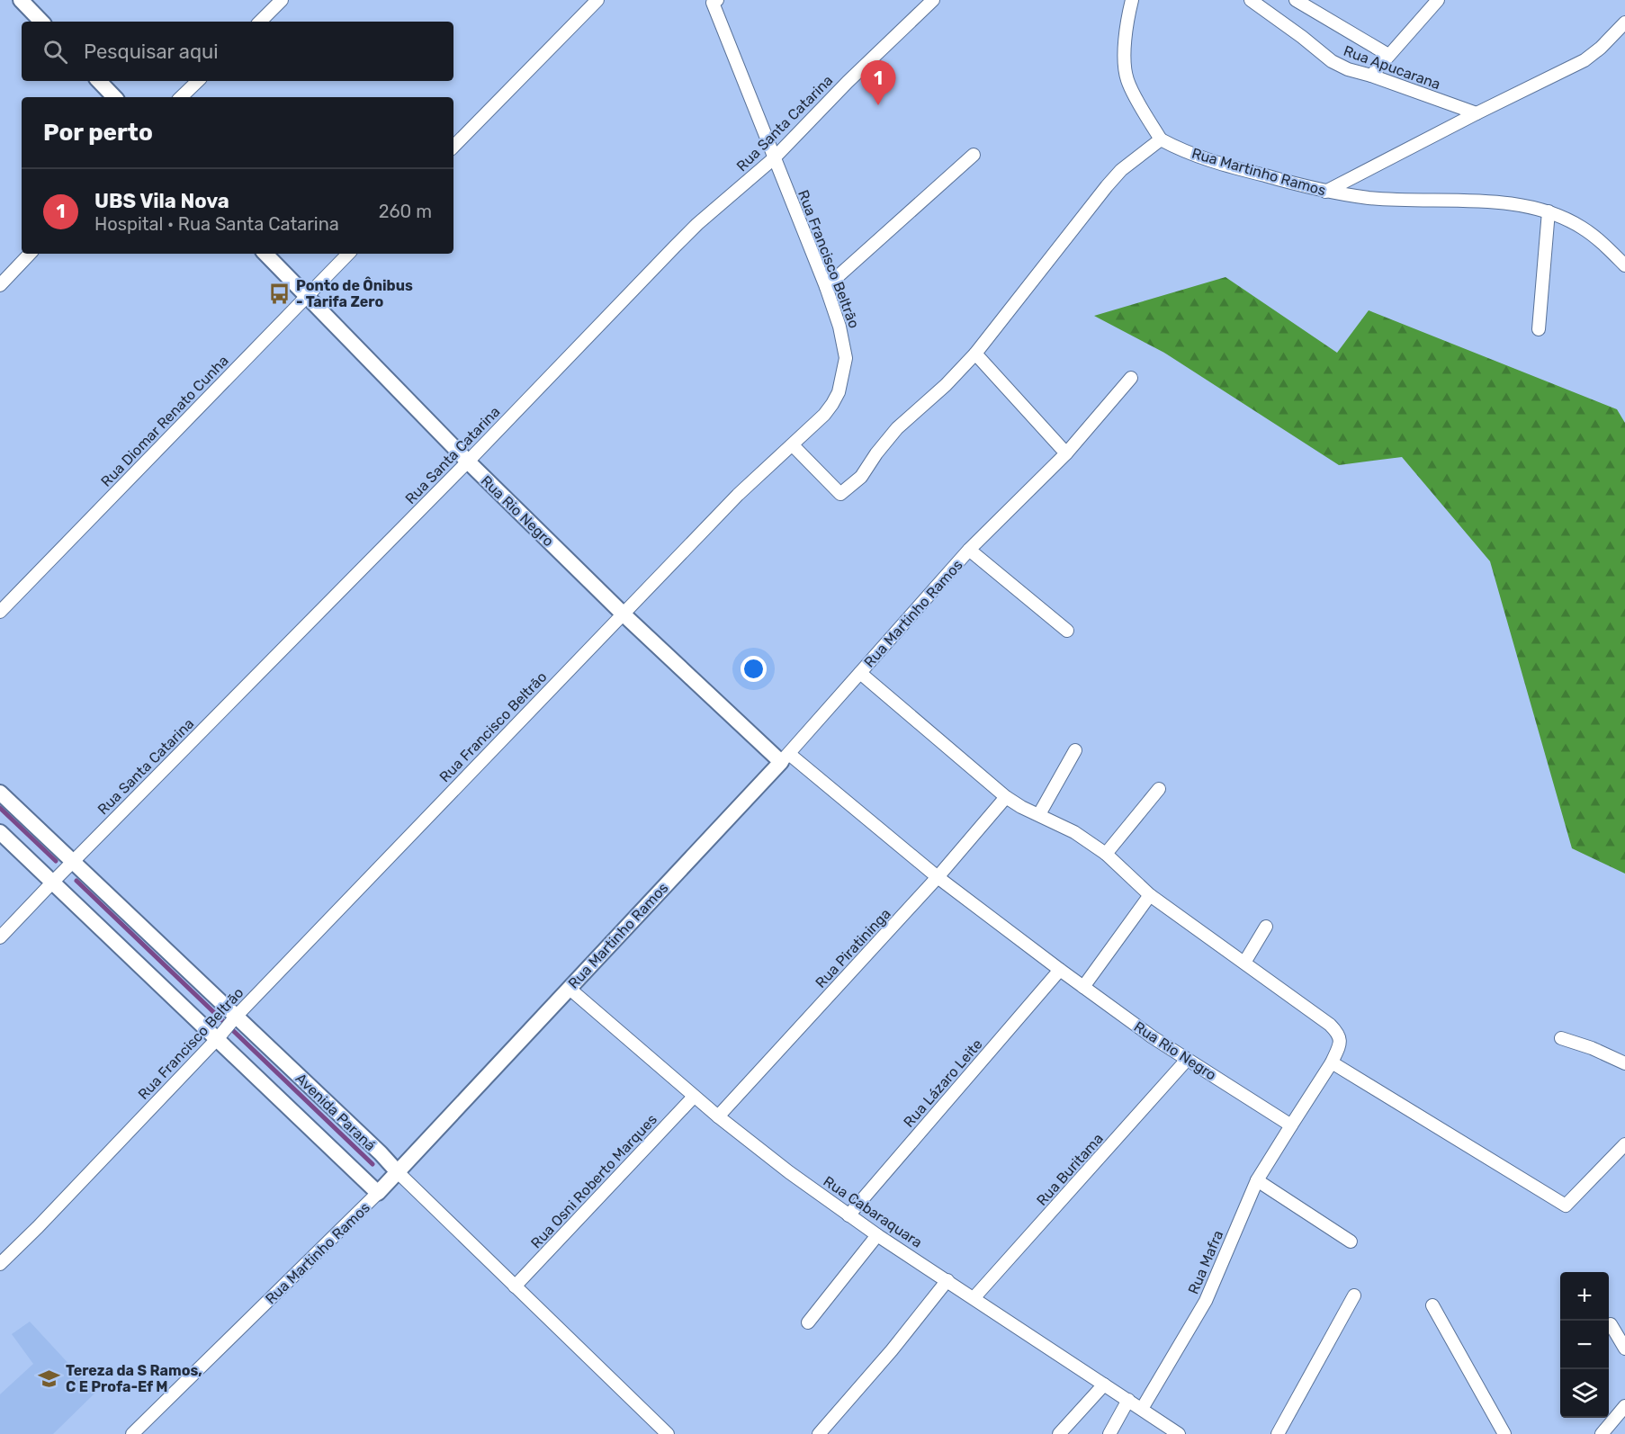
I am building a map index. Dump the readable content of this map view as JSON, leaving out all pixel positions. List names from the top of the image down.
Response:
{
  "streets": {
    "street": [
      "Rua Apucarana",
      "Rua Santa Catarina",
      "Rua Martinho Ramos",
      "Rua Francisco Beltrão",
      "Rua Diomar Renato Cunha",
      "Rua Rio Negro",
      "Rua Piratininga",
      "Rua Lázaro Leite",
      "Avenida Paraná",
      "Rua Buritama",
      "Rua Osni Roberto Marques",
      "Rua Cabaraquara",
      "Rua Mafra"
    ]
  },
  "crossings": [
    ["Rua Santa Catarina", "Rua Francisco Beltrão"],
    ["Rua Santa Catarina", "Rua Rio Negro"],
    ["Rua Santa Catarina", "Avenida Paraná"],
    ["Rua Martinho Ramos", "Rua Rio Negro"],
    ["Rua Martinho Ramos", "Avenida Paraná"],
    ["Rua Martinho Ramos", "Rua Cabaraquara"],
    ["Rua Francisco Beltrão", "Rua Rio Negro"],
    ["Rua Francisco Beltrão", "Avenida Paraná"],
    ["Rua Diomar Renato Cunha", "Rua Rio Negro"],
    ["Rua Rio Negro", "Rua Piratininga"],
    ["Rua Rio Negro", "Rua Lázaro Leite"],
    ["Rua Rio Negro", "Rua Buritama"],
    ["Rua Rio Negro", "Rua Mafra"],
    ["Rua Piratininga", "Rua Cabaraquara"],
    ["Rua Lázaro Leite", "Rua Cabaraquara"],
    ["Avenida Paraná", "Rua Osni Roberto Marques"],
    ["Rua Buritama", "Rua Cabaraquara"],
    ["Rua Osni Roberto Marques", "Rua Cabaraquara"],
    ["Rua Cabaraquara", "Rua Mafra"]
  ],
  "places": {
    "bus stop": ["Ponto de Ônibus - Tarifa Zero"],
    "school or university": ["Tereza da S Ramos, C E Profa-Ef M"]
  },
  "page": {
    "search": "Pesquisar aqui",
    "pins": "1",
    "heading": "Por perto",
    "list": [
      {
        "mark": "1",
        "name": "UBS Vila Nova",
        "note": "Hospital · Rua Santa Catarina",
        "value": "260 m"
      }
    ],
    "map_buttons": ["+", "−"]
  }
}
